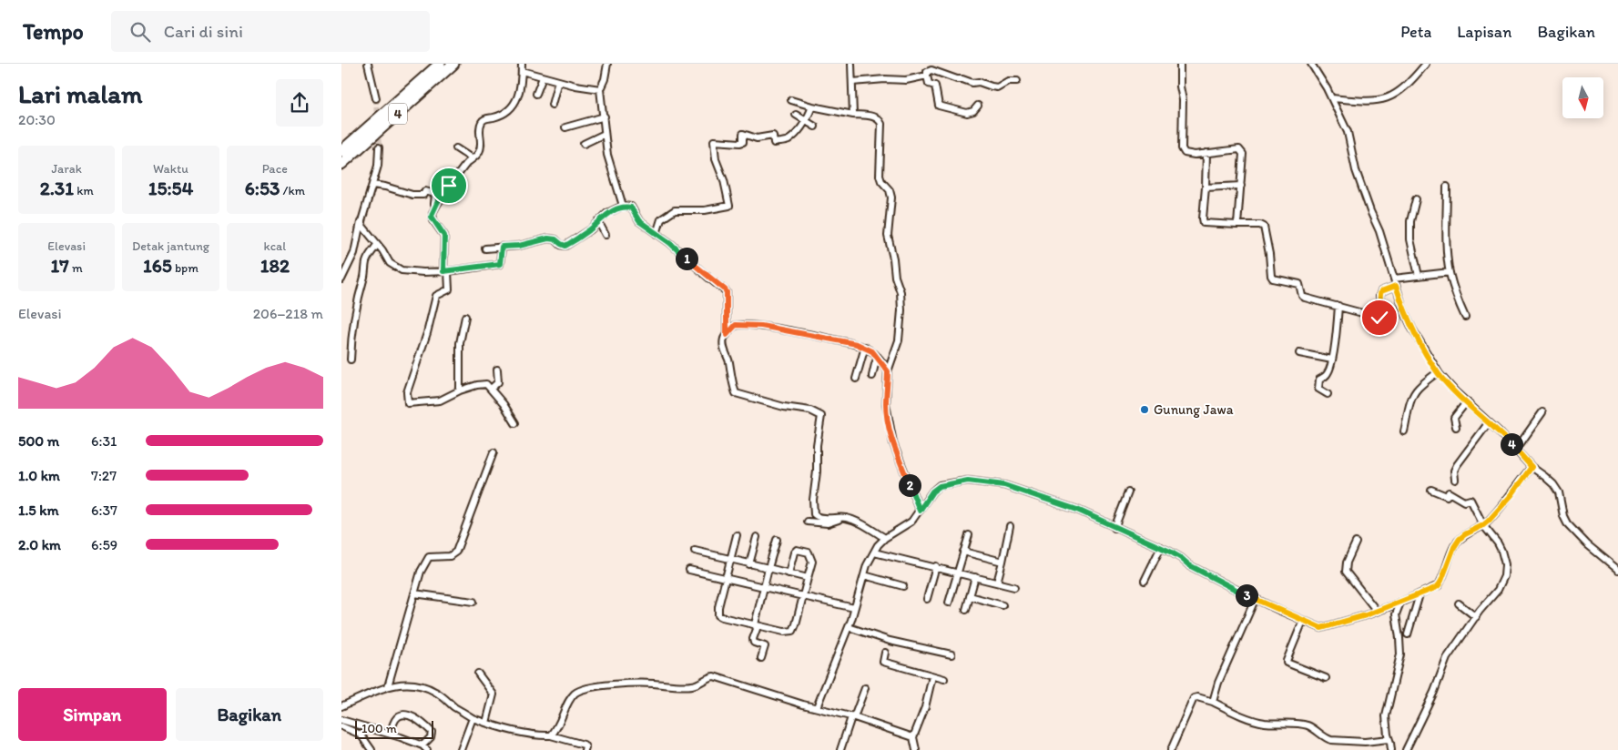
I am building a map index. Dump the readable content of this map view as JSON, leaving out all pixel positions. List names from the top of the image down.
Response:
{
  "streets": {
    "highway": ["4"]
  },
  "places": ["Gunung Jawa"],
  "scale_bar": "100 m",
  "north": "bottom",
  "page": {
    "header": "Tempo",
    "search": "Cari di sini",
    "nav": ["Peta", "Lapisan", "Bagikan"],
    "heading": ["Lari malam", "20:30"],
    "stats": [
      ["Jarak", "2.31 km"],
      ["Waktu", "15:54"],
      ["Pace", "6:53 /km"],
      ["Elevasi", "17 m"],
      ["Detak jantung", "165 bpm"],
      ["kcal", "182"]
    ],
    "pins": [
      "1",
      "4",
      "2",
      "3"
    ],
    "chart": ["Elevasi", "206–218 m"],
    "list": [
      {
        "name": "500 m",
        "note": "6:31"
      },
      {
        "name": "1.0 km",
        "note": "7:27"
      },
      {
        "name": "1.5 km",
        "note": "6:37"
      },
      {
        "name": "2.0 km",
        "note": "6:59"
      }
    ],
    "buttons": ["Simpan", "Bagikan"],
    "scale": "100 m"
  }
}
